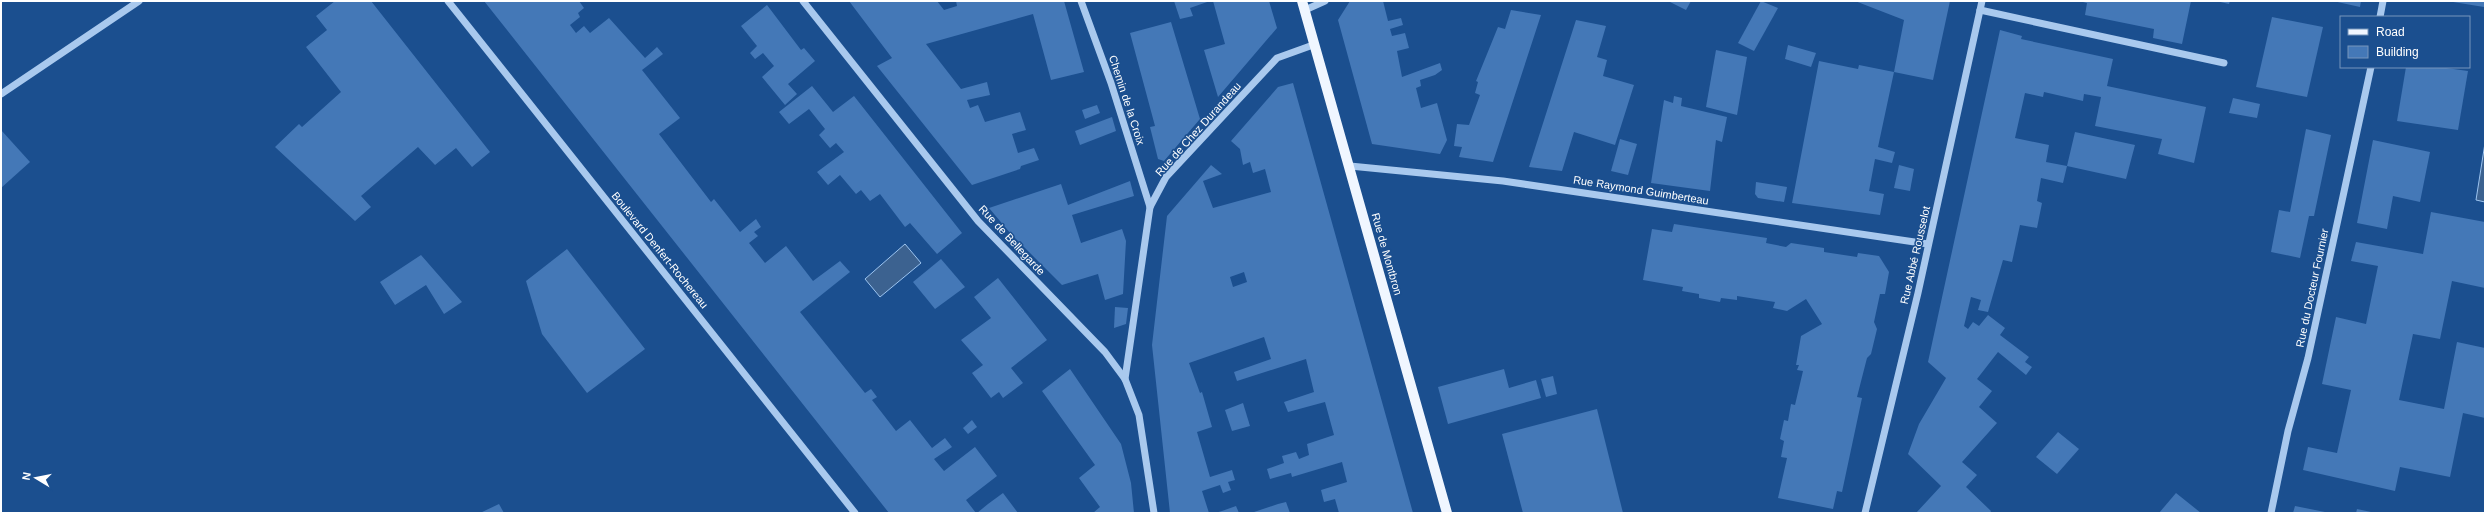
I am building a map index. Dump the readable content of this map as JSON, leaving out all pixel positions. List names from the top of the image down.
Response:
{
  "streets": {
    "main road": ["Rue de Montbron"],
    "street": [
      "Chemin de la Croix",
      "Rue de Chez Durandeau",
      "Rue Raymond Guimberteau",
      "Rue de Bellegarde",
      "Boulevard Denfert-Rochereau",
      "Rue Abbé Rousselot",
      "Rue du Docteur Fournier"
    ]
  },
  "crossings": [
    ["Chemin de la Croix", "Rue de Chez Durandeau"],
    ["Rue de Chez Durandeau", "Rue de Bellegarde"],
    ["Rue de Chez Durandeau", "Rue de Montbron"],
    ["Rue Raymond Guimberteau", "Rue de Montbron"],
    ["Rue Raymond Guimberteau", "Rue Abbé Rousselot"]
  ],
  "legend": ["Road", "Building"],
  "north": "left"
}
